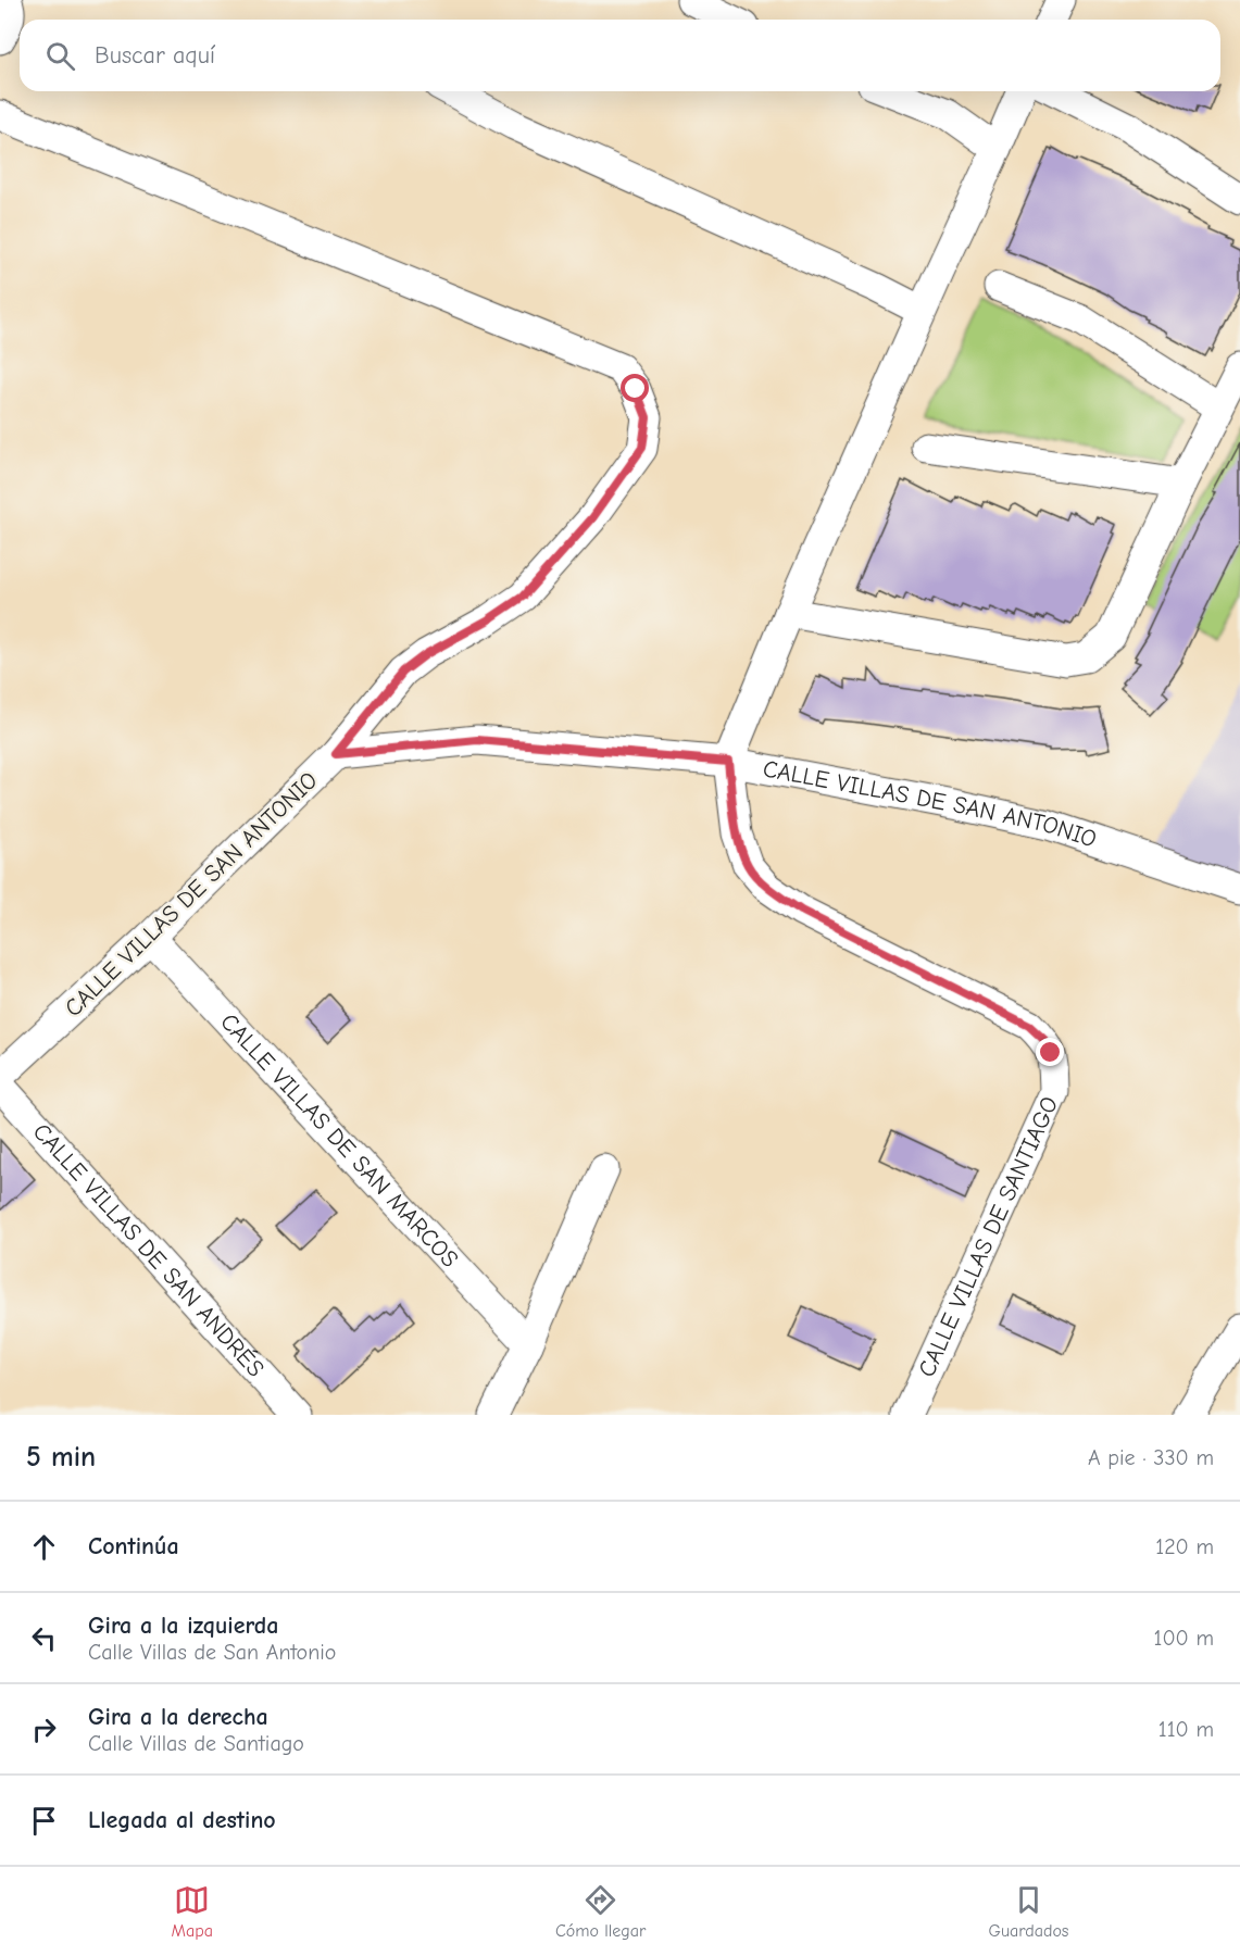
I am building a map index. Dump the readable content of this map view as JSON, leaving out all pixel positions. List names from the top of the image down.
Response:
{
  "streets": {
    "street": [
      "CALLE VILLAS DE SAN ANTONIO",
      "CALLE VILLAS DE SAN MARCOS",
      "CALLE VILLAS DE SANTIAGO",
      "CALLE VILLAS DE SAN ANDRÉS"
    ]
  },
  "crossings": [
    ["CALLE VILLAS DE SAN ANTONIO", "CALLE VILLAS DE SAN MARCOS"],
    ["CALLE VILLAS DE SAN ANTONIO", "CALLE VILLAS DE SANTIAGO"]
  ],
  "page": {
    "search": "Buscar aquí",
    "heading": ["5 min", "A pie · 330 m"],
    "list": [
      ["Continúa", "120 m"],
      ["Gira a la izquierda", "Calle Villas de San Antonio", "100 m"],
      ["Gira a la derecha", "Calle Villas de Santiago", "110 m"],
      "Llegada al destino"
    ],
    "nav": ["Mapa", "Cómo llegar", "Guardados"]
  }
}
